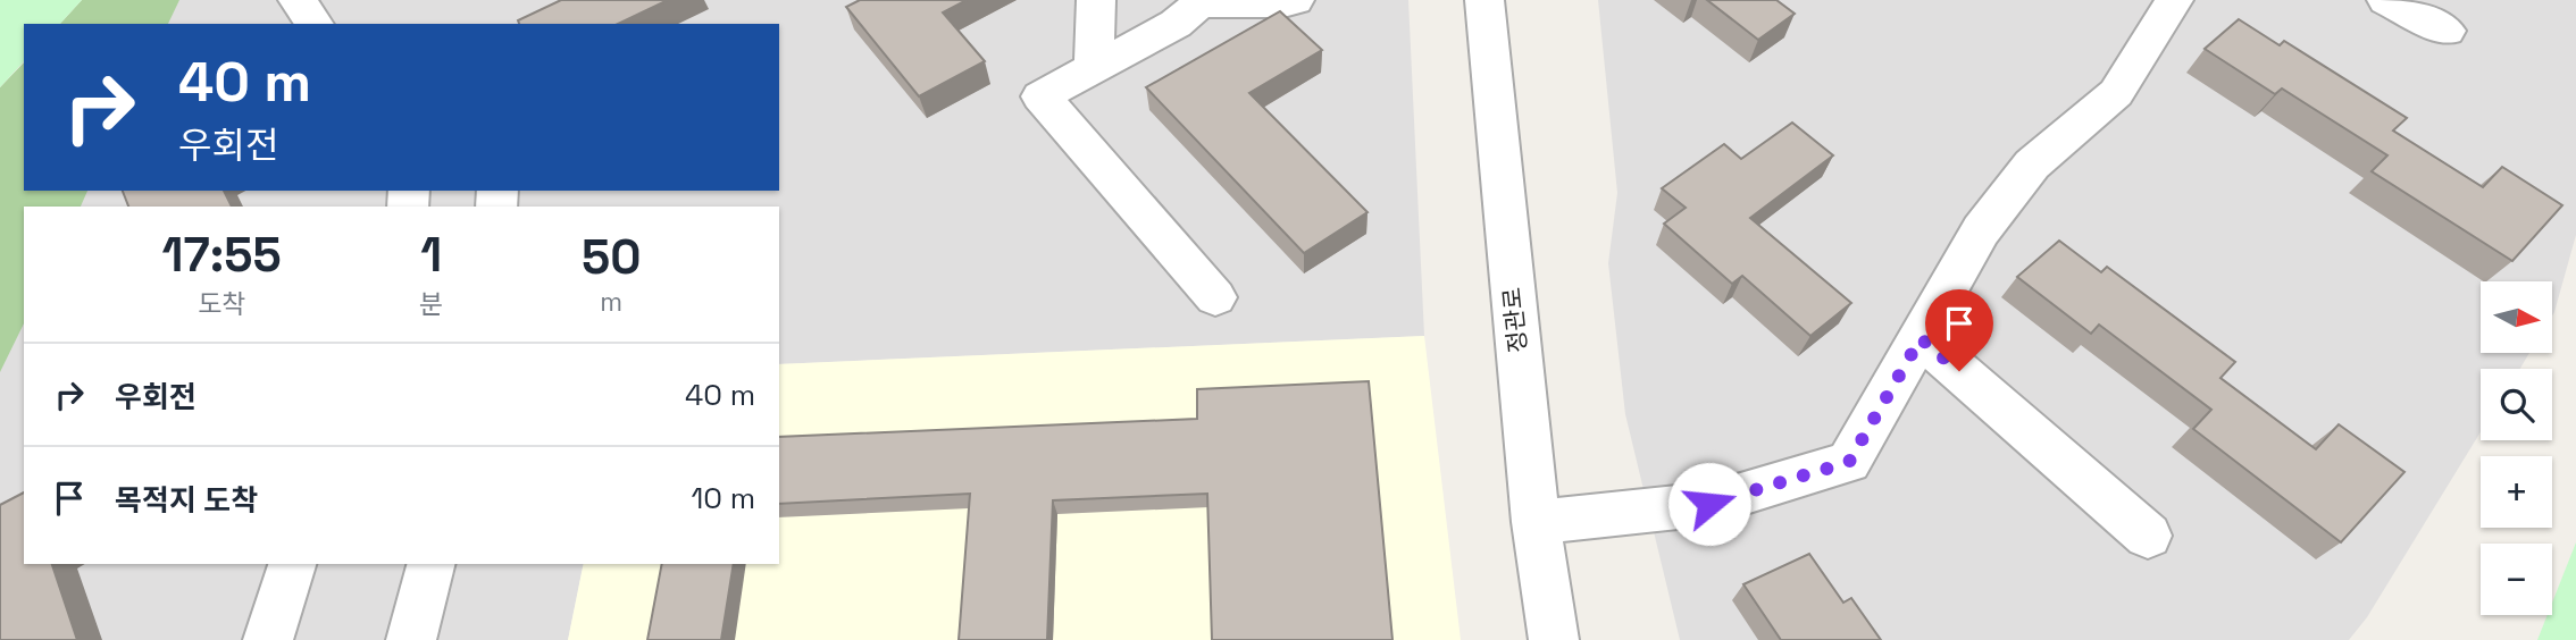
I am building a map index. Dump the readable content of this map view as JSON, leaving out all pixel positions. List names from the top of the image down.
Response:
{
  "streets": {
    "street": ["정관로"]
  },
  "north": "right",
  "page": {
    "turn": ["40 m", "우회전"],
    "eta": [
      "17:55",
      "도착",
      "1",
      "분",
      "50",
      "m"
    ],
    "map_buttons": ["+", "−"],
    "list": [
      {
        "name": "우회전",
        "value": "40 m"
      },
      {
        "name": "목적지 도착",
        "value": "10 m"
      }
    ]
  }
}
